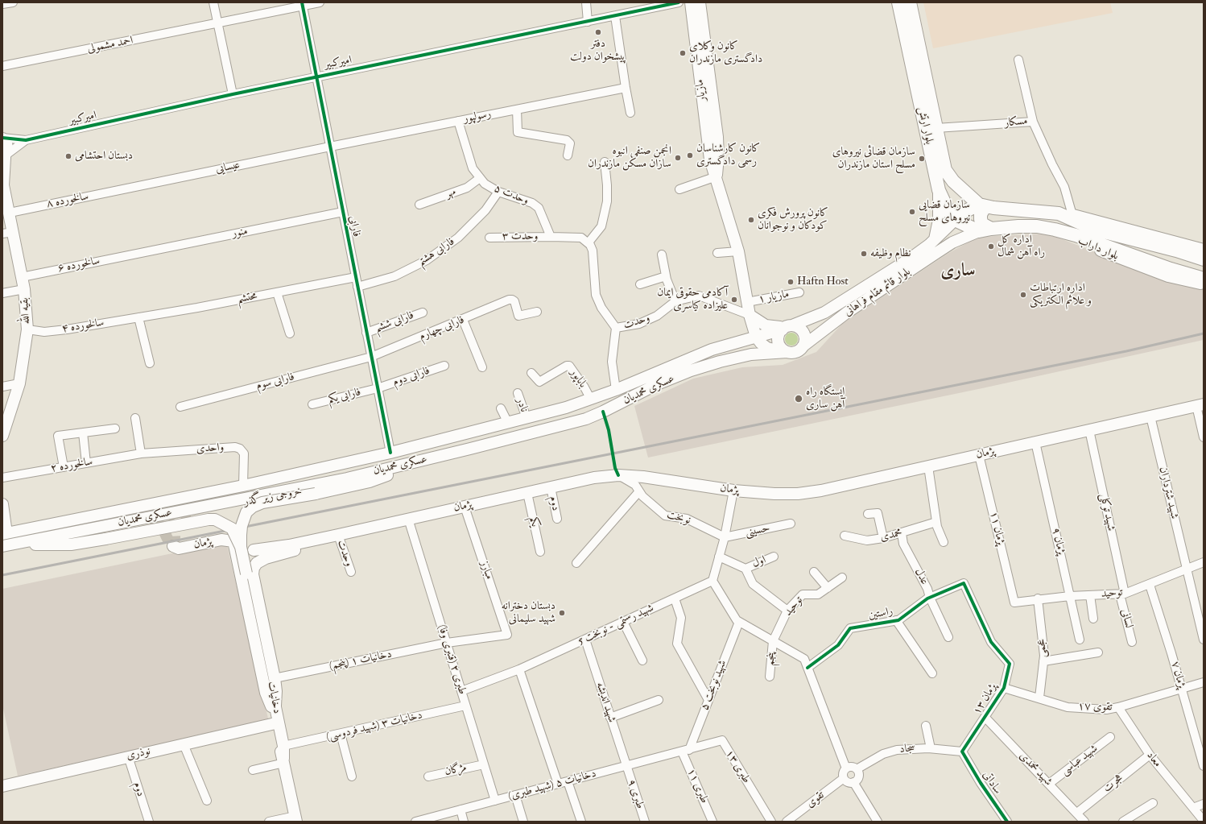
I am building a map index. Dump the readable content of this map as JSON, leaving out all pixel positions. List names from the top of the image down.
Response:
{
  "streets": {
    "main road": [
      "مازیار",
      "بلوار ارتش",
      "بلوار داراب",
      "بلوار قائم مقام فراهانی",
      "بقیه الله",
      "عسکری محمدیان",
      "پژمان",
      "خروجی زیر گذر",
      "دخانیات",
      "نوذری"
    ],
    "street": [
      "احمد مشمولی",
      "امیرکبیر",
      "رسولپور",
      "مسکار",
      "عیسایی",
      "مهر",
      "وحدت ۵",
      "سالخورده ۸",
      "فارابی",
      "منور",
      "وحدت ۳",
      "فارابی هشتم",
      "سالخورده ۶",
      "مازیار ۱",
      "محتشم",
      "فارابی ششم",
      "وحدت",
      "سالخورده ۴",
      "فارابی چهارم",
      "فارابی دوم",
      "باباپور",
      "فارابی سوم",
      "فارابی یکم",
      "نادر",
      "واحدی",
      "سالخورده ۲",
      "شهید شترداران",
      "دوم",
      "شهید توکلی",
      "نوبخت",
      "یکم",
      "پژمان ۱۱",
      "حسینی",
      "محمدی",
      "پژمان ۹",
      "اول",
      "مبارز",
      "عدل",
      "توحید",
      "راستین",
      "لسانی",
      "شهید رستمی - نوبخت 5",
      "عجمی",
      "پنجم",
      "طبری ۲ (قنبری وفا)",
      "دخانیات ۱ (پنجم)",
      "پژمان ۷",
      "شهید نوبخت ۵",
      "پژمان ۱۳",
      "شهید اندیشه",
      "تقوی ۱۷",
      "دخانیات ۳ (شهید فردوسی)",
      "سجاد",
      "معاد",
      "شهید عباسی",
      "طبری ۱۳",
      "شهید محمدی",
      "مژگان",
      "ساداتی",
      "هجرت",
      "دخانیات ۵ (شهید طبری)",
      "طبری ۱۱",
      "طبری ۹",
      "تقوی"
    ]
  },
  "crossings": [
    ["احمد مشمولی", "فارابی"],
    ["امیرکبیر", "فارابی"],
    ["امیرکبیر", "بقیه الله"],
    ["مازیار", "مازیار ۱"],
    ["مازیار", "وحدت"],
    ["مازیار", "عسکری محمدیان"],
    ["رسولپور", "عیسایی"],
    ["رسولپور", "وحدت ۵"],
    ["رسولپور", "فارابی"],
    ["مسکار", "بلوار ارتش"],
    ["بلوار ارتش", "بلوار داراب"],
    ["بلوار ارتش", "بلوار قائم مقام فراهانی"],
    ["عیسایی", "سالخورده ۸"],
    ["عیسایی", "فارابی"],
    ["مهر", "وحدت ۵"],
    ["وحدت ۵", "وحدت ۳"],
    ["وحدت ۵", "فارابی هشتم"],
    ["سالخورده ۸", "بقیه الله"],
    ["فارابی", "منور"],
    ["فارابی", "فارابی هشتم"],
    ["فارابی", "محتشم"],
    ["فارابی", "فارابی ششم"],
    ["فارابی", "فارابی چهارم"],
    ["فارابی", "فارابی دوم"],
    ["فارابی", "فارابی سوم"],
    ["فارابی", "عسکری محمدیان"],
    ["فارابی", "فارابی یکم"],
    ["منور", "سالخورده ۶"],
    ["بلوار داراب", "بلوار قائم مقام فراهانی"],
    ["سالخورده ۶", "بقیه الله"],
    ["بلوار قائم مقام فراهانی", "عسکری محمدیان"],
    ["محتشم", "سالخورده ۴"],
    ["بقیه الله", "سالخورده ۴"],
    ["وحدت", "عسکری محمدیان"],
    ["وحدت", "پژمان"],
    ["فارابی چهارم", "فارابی سوم"],
    ["فارابی دوم", "فارابی یکم"],
    ["باباپور", "عسکری محمدیان"],
    ["عسکری محمدیان", "نادر"],
    ["عسکری محمدیان", "واحدی"],
    ["عسکری محمدیان", "خروجی زیر گذر"],
    ["واحدی", "سالخورده ۲"],
    ["پژمان", "شهید شترداران"],
    ["پژمان", "دوم"],
    ["پژمان", "شهید توکلی"],
    ["پژمان", "نوبخت"],
    ["پژمان", "یکم"],
    ["پژمان", "پژمان ۱۱"],
    ["پژمان", "پژمان ۹"],
    ["پژمان", "مبارز"],
    ["پژمان", "طبری ۲ (قنبری وفا)"],
    ["پژمان", "دخانیات"],
    ["شهید شترداران", "توحید"],
    ["دوم", "نوذری"],
    ["شهید توکلی", "توحید"],
    ["شهید توکلی", "لسانی"],
    ["نوبخت", "حسینی"],
    ["پژمان ۱۱", "توحید"],
    ["محمدی", "عدل"],
    ["پژمان ۹", "توحید"],
    ["مبارز", "دخانیات ۱ (پنجم)"],
    ["عدل", "راستین"],
    ["توحید", "لسانی"],
    ["توحید", "عجمی"],
    ["توحید", "پنجم"],
    ["توحید", "پژمان ۷"],
    ["راستین", "پژمان ۱۳"],
    ["شهید رستمی - نوبخت 5", "طبری ۲ (قنبری وفا)"],
    ["شهید رستمی - نوبخت 5", "شهید اندیشه"],
    ["عجمی", "تقوی ۱۷"],
    ["طبری ۲ (قنبری وفا)", "دخانیات ۱ (پنجم)"],
    ["طبری ۲ (قنبری وفا)", "دخانیات ۳ (شهید فردوسی)"],
    ["طبری ۲ (قنبری وفا)", "مژگان"],
    ["طبری ۲ (قنبری وفا)", "دخانیات ۵ (شهید طبری)"],
    ["پژمان ۷", "تقوی ۱۷"],
    ["شهید نوبخت ۵", "طبری ۱۳"],
    ["شهید نوبخت ۵", "دخانیات ۵ (شهید طبری)"],
    ["شهید نوبخت ۵", "طبری ۱۱"],
    ["دخانیات", "دخانیات ۳ (شهید فردوسی)"],
    ["دخانیات", "نوذری"],
    ["پژمان ۱۳", "تقوی ۱۷"],
    ["پژمان ۱۳", "سجاد"],
    ["پژمان ۱۳", "شهید محمدی"],
    ["پژمان ۱۳", "ساداتی"],
    ["شهید اندیشه", "دخانیات ۵ (شهید طبری)"],
    ["شهید اندیشه", "طبری ۹"],
    ["تقوی ۱۷", "معاد"],
    ["سجاد", "ساداتی"],
    ["سجاد", "تقوی"],
    ["معاد", "هجرت"],
    ["شهید عباسی", "شهید محمدی"],
    ["طبری ۱۳", "دخانیات ۵ (شهید طبری)"],
    ["طبری ۱۳", "طبری ۱۱"],
    ["شهید محمدی", "هجرت"],
    ["دخانیات ۵ (شهید طبری)", "طبری ۱۱"],
    ["دخانیات ۵ (شهید طبری)", "طبری ۹"]
  ],
  "districts": ["ساری"],
  "places": [
    "دفتر پیشخوان دولت",
    "کانون وکلای دادگستری مازندران",
    "کانون کارشناسان رسمی دادگستری",
    "دبستان احتشامی",
    "انجمن صنفی انبوه سازان مسکن مازندران",
    "سازمان قضائی نیروهای مسلح استان مازندران",
    "سازمان قضایی نیروهای مسلح",
    "کانون پرورش فکری کودکان و نوجوانان",
    "اداره کل راه آهن شمال",
    "نظام وظیفه",
    "Haftn Host",
    "اداره ارتباطات و علائم الکتریکی",
    "آکادمی حقوقی ایمان علیزاده کیاسری",
    "ایستگاه راه آهن ساری",
    "دبستان دخترانه شهید سلیمانی"
  ]
}
